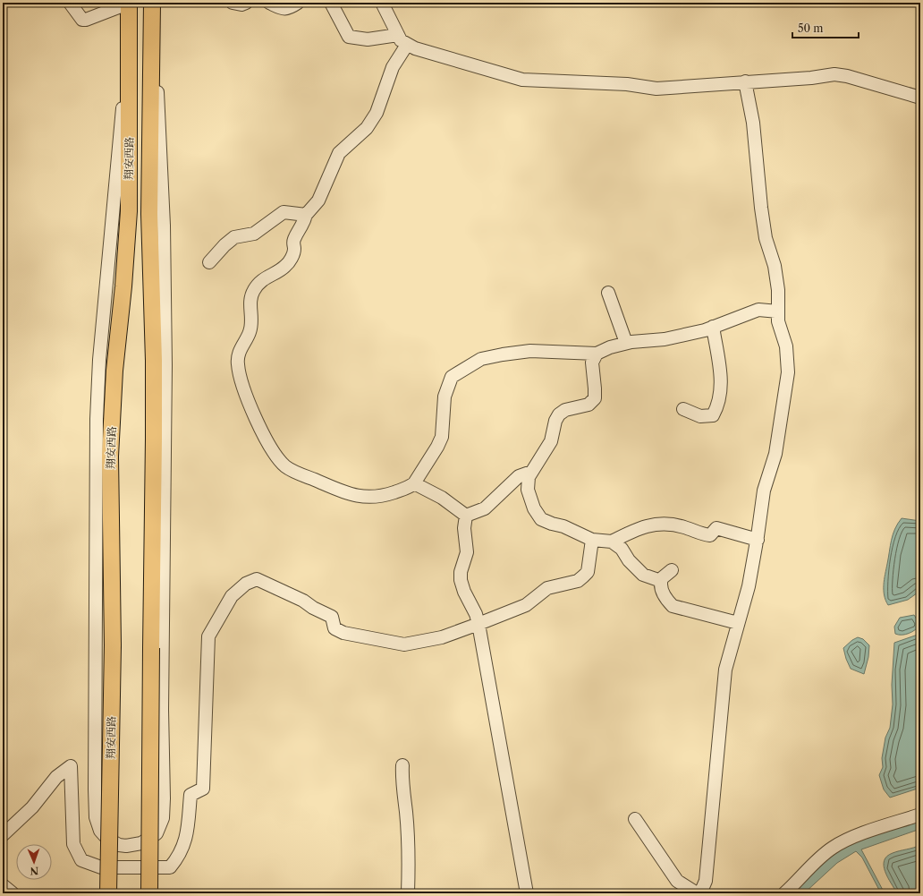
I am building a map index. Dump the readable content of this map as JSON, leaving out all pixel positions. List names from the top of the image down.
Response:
{
  "streets": {
    "main road": ["翔安西路"]
  },
  "scale_bar": "50 m",
  "north": "bottom"
}
